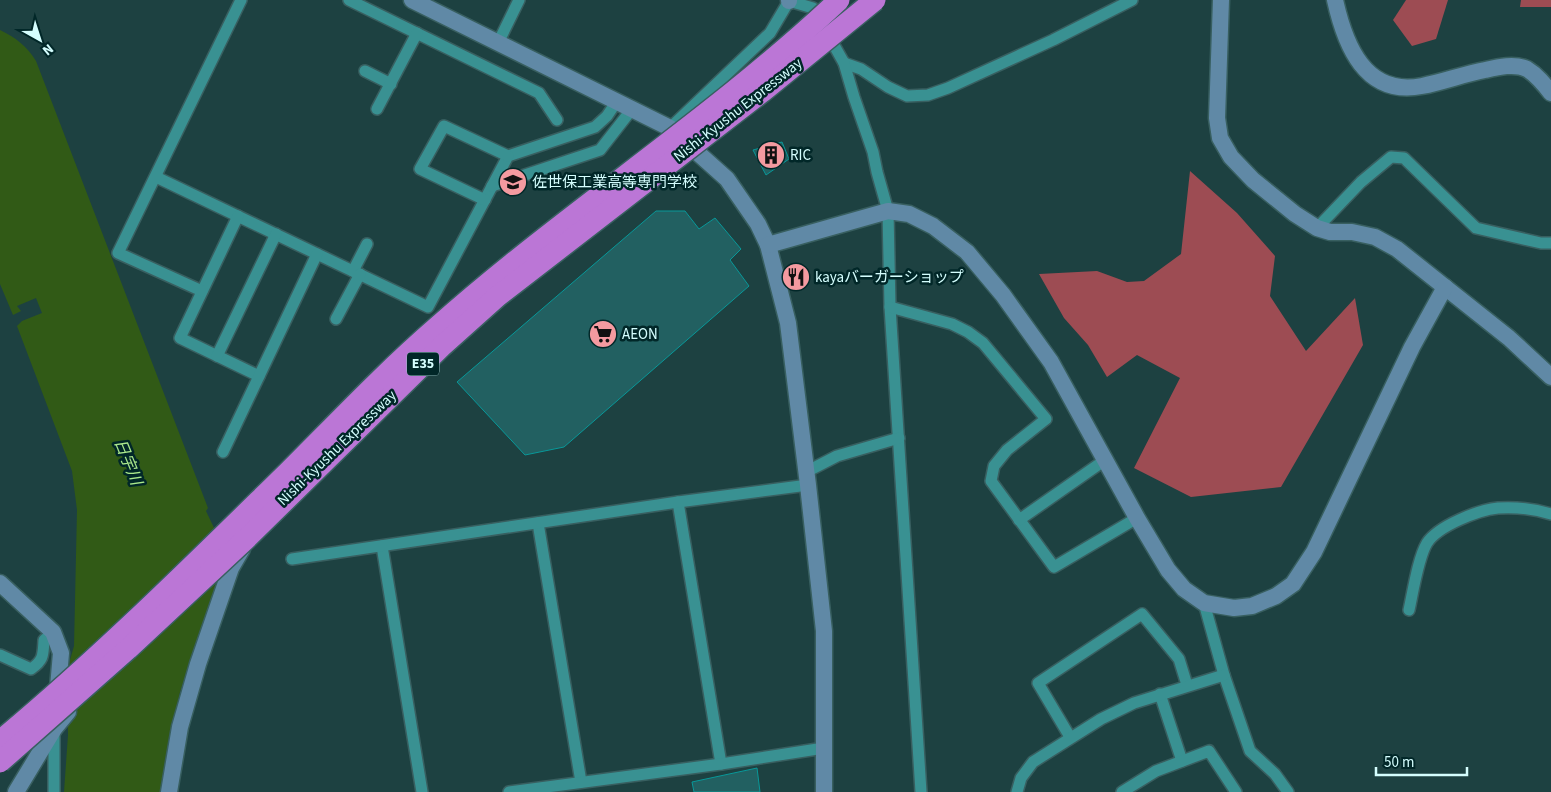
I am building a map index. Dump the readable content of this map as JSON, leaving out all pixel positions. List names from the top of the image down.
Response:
{
  "streets": {
    "highway": ["Nishi-Kyushu Expressway", "E35"]
  },
  "water": ["日宇川"],
  "places": {
    "building": ["RIC"],
    "school or university": ["佐世保工業高等専門学校"],
    "restaurant": ["kayaバーガーショップ"],
    "supermarket": ["AEON"]
  },
  "scale_bar": "50 m",
  "north": "bottom right"
}
